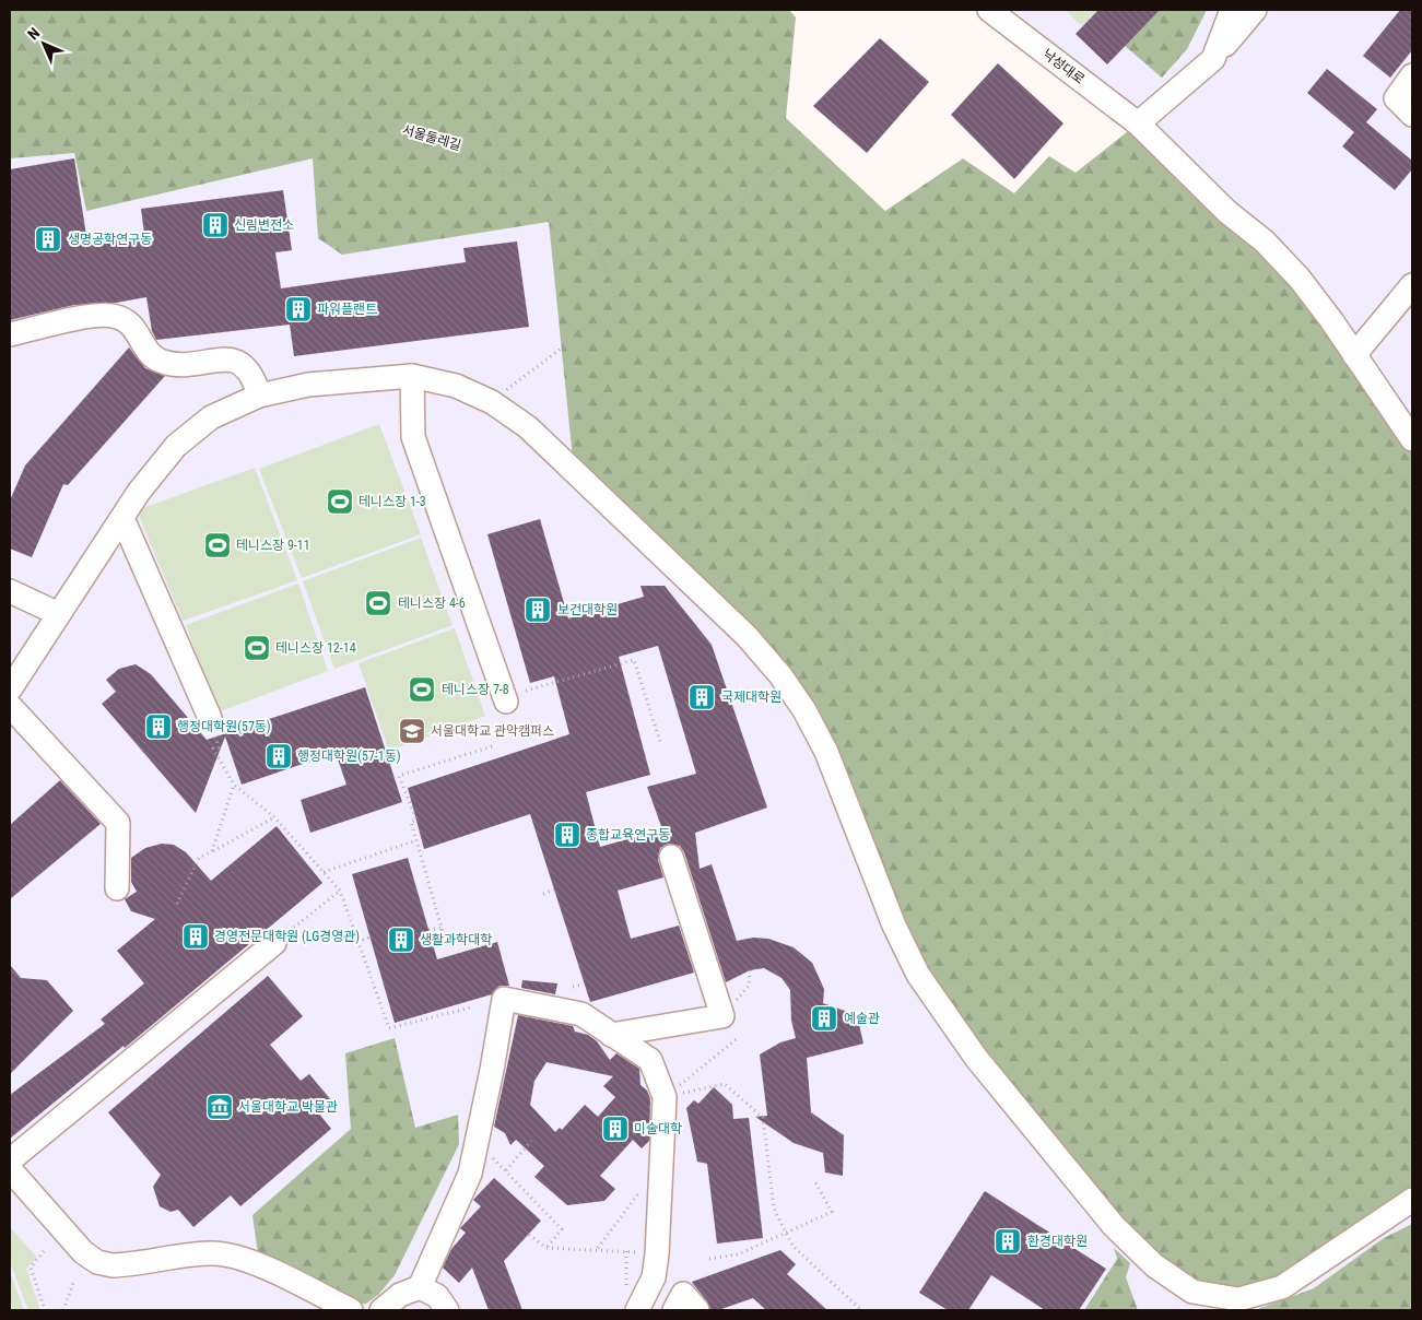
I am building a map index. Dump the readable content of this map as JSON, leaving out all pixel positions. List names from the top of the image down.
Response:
{
  "streets": {
    "street": ["낙성대로"],
    "path": ["서울둘레길"]
  },
  "places": {
    "building": [
      "신림변전소",
      "생명공학연구동",
      "파워플랜트",
      "보건대학원",
      "국제대학원",
      "행정대학원(57동)",
      "행정대학원(57-1동)",
      "종합교육연구동",
      "경영전문대학원 (LG경영관)",
      "생활과학대학",
      "예술관",
      "미술대학",
      "환경대학원"
    ],
    "sports": [
      "테니스장 1-3",
      "테니스장 9-11",
      "테니스장 4-6",
      "테니스장 12-14",
      "테니스장 7-8"
    ],
    "school or university": ["서울대학교 관악캠퍼스"],
    "museum": ["서울대학교 박물관"]
  },
  "north": "top left"
}
